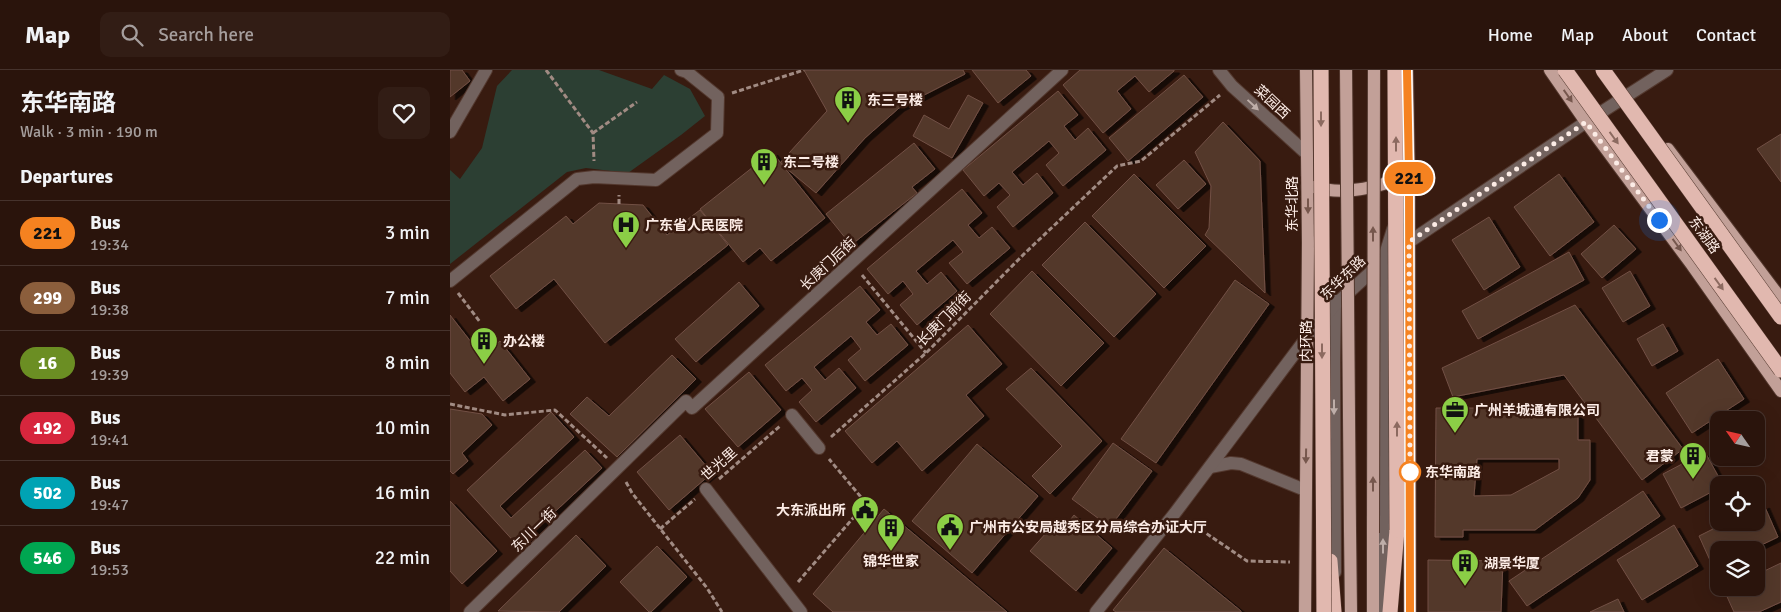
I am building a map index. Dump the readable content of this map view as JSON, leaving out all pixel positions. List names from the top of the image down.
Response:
{
  "streets": {
    "highway": ["东湖路", "内环路"],
    "main road": ["东华北路"],
    "street": [
      "菜园西",
      "长庚门后街",
      "东华东路",
      "东川一街"
    ],
    "path": ["长庚门前街", "世光里"]
  },
  "crossings": [
    ["菜园西", "东华北路"],
    ["菜园西", "长庚门前街"],
    ["东华北路", "东华东路"],
    ["长庚门后街", "东川一街"]
  ],
  "one_way": ["菜园西"],
  "places": {
    "building": [
      "东三号楼",
      "东二号楼",
      "办公楼",
      "君蒙",
      "锦华世家",
      "湖景华厦"
    ],
    "hospital": ["广东省人民医院"],
    "office": ["广州羊城通有限公司"],
    "other": ["东华南路"],
    "public building": ["大东派出所", "广州市公安局越秀区分局综合办证大厅"]
  },
  "lines": ["bus line 221"],
  "north": "top left",
  "page": {
    "header": "Map",
    "search": "Search here",
    "nav": [
      "Home",
      "Map",
      "About",
      "Contact"
    ],
    "heading": [
      ["东华南路", "Walk · 3 min · 190 m"],
      "Departures"
    ],
    "on_map": "221",
    "list": [
      {
        "mark": "221",
        "name": "Bus",
        "note": "19:34",
        "value": "3 min"
      },
      {
        "mark": "299",
        "name": "Bus",
        "note": "19:38",
        "value": "7 min"
      },
      {
        "mark": "16",
        "name": "Bus",
        "note": "19:39",
        "value": "8 min"
      },
      {
        "mark": "192",
        "name": "Bus",
        "note": "19:41",
        "value": "10 min"
      },
      {
        "mark": "502",
        "name": "Bus",
        "note": "19:47",
        "value": "16 min"
      },
      {
        "mark": "546",
        "name": "Bus",
        "note": "19:53",
        "value": "22 min"
      }
    ]
  }
}
